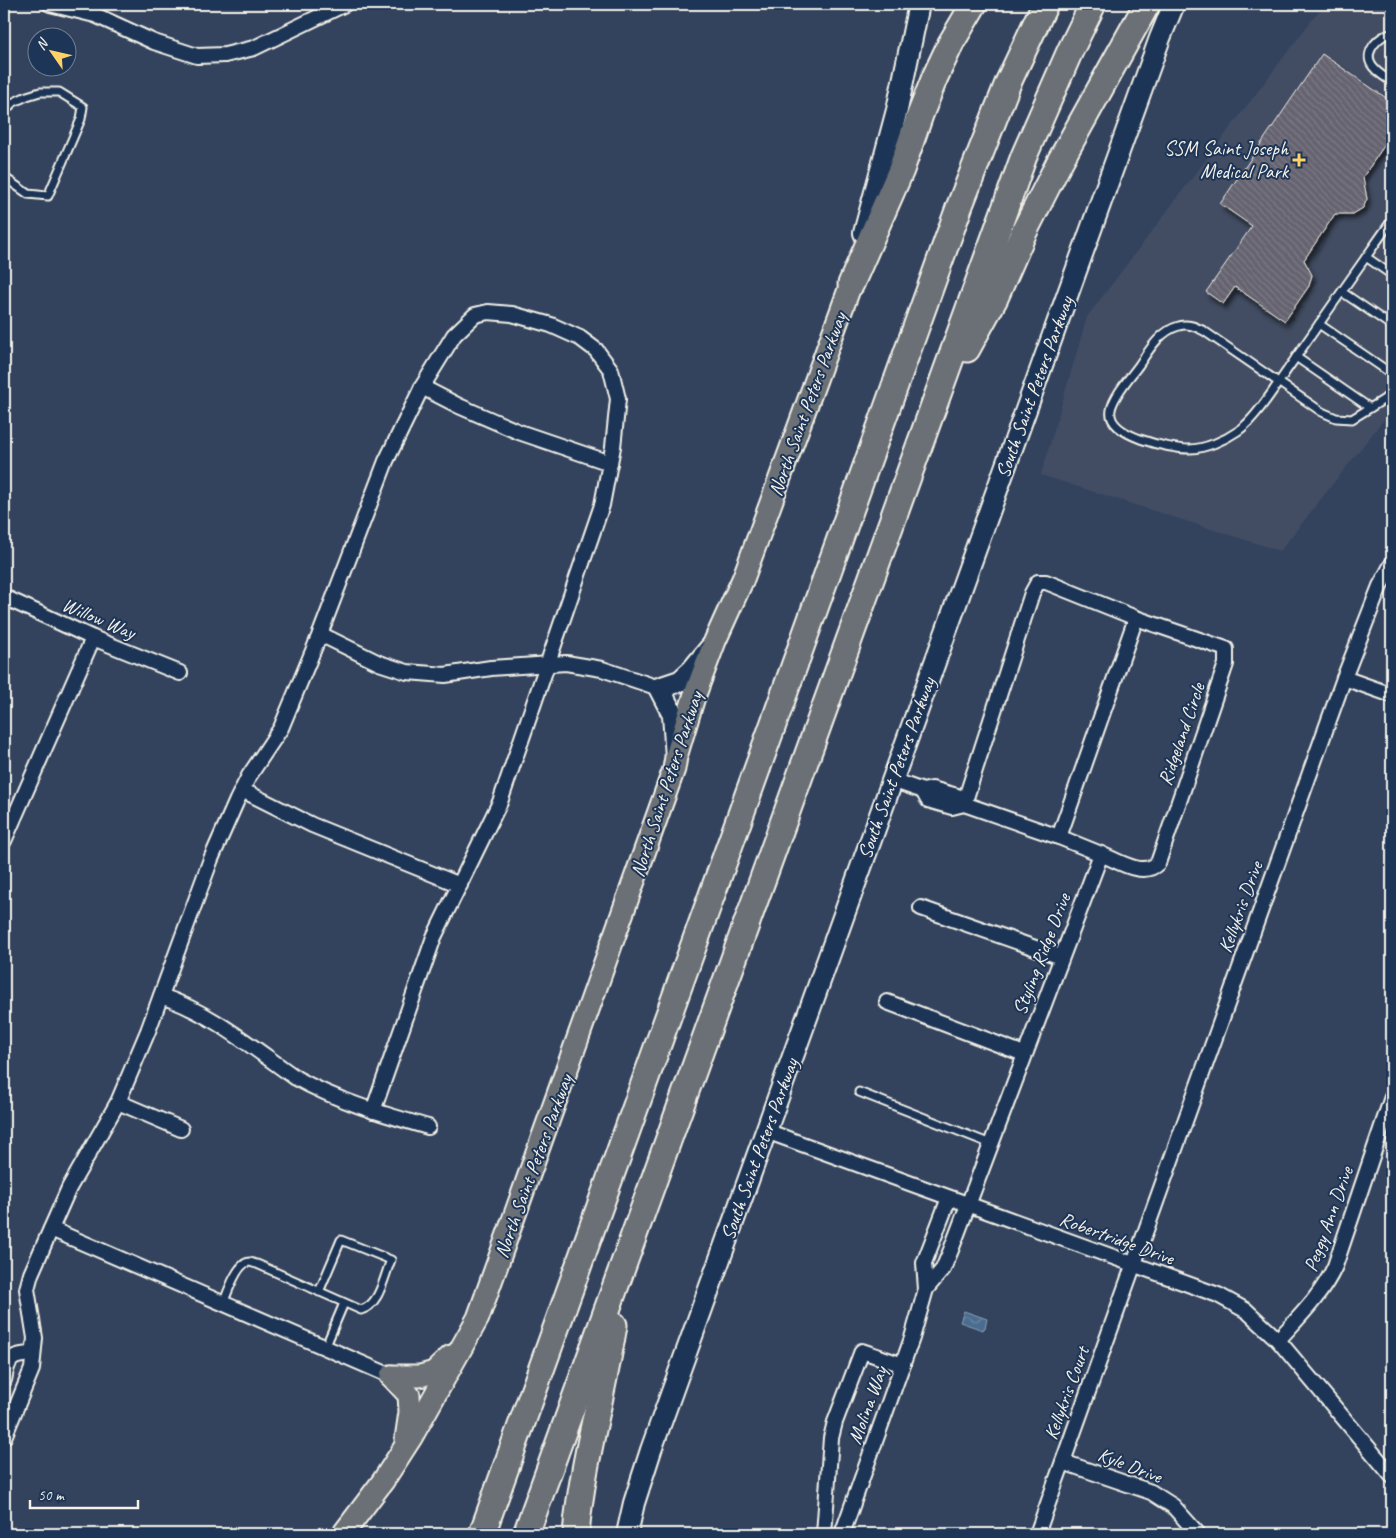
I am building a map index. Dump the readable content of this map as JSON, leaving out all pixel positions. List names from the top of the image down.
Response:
{
  "streets": {
    "main road": ["South Saint Peters Parkway", "North Saint Peters Parkway"],
    "street": [
      "Willow Way",
      "Ridgeland Circle",
      "Kellykris Drive",
      "Styling Ridge Drive",
      "Peggy Ann Drive",
      "Robertridge Drive",
      "Kellykris Court",
      "Molina Way",
      "Kyle Drive"
    ]
  },
  "crossings": [
    ["South Saint Peters Parkway", "Robertridge Drive"],
    ["Ridgeland Circle", "Styling Ridge Drive"],
    ["Kellykris Drive", "Robertridge Drive"],
    ["Kellykris Drive", "Kellykris Court"],
    ["Styling Ridge Drive", "Robertridge Drive"],
    ["Styling Ridge Drive", "Molina Way"],
    ["Peggy Ann Drive", "Robertridge Drive"],
    ["Robertridge Drive", "Kellykris Court"],
    ["Robertridge Drive", "Molina Way"],
    ["Kellykris Court", "Kyle Drive"]
  ],
  "places": {
    "health": ["SSM Saint Joseph Medical Park"]
  },
  "scale_bar": "50 m",
  "north": "top left"
}
